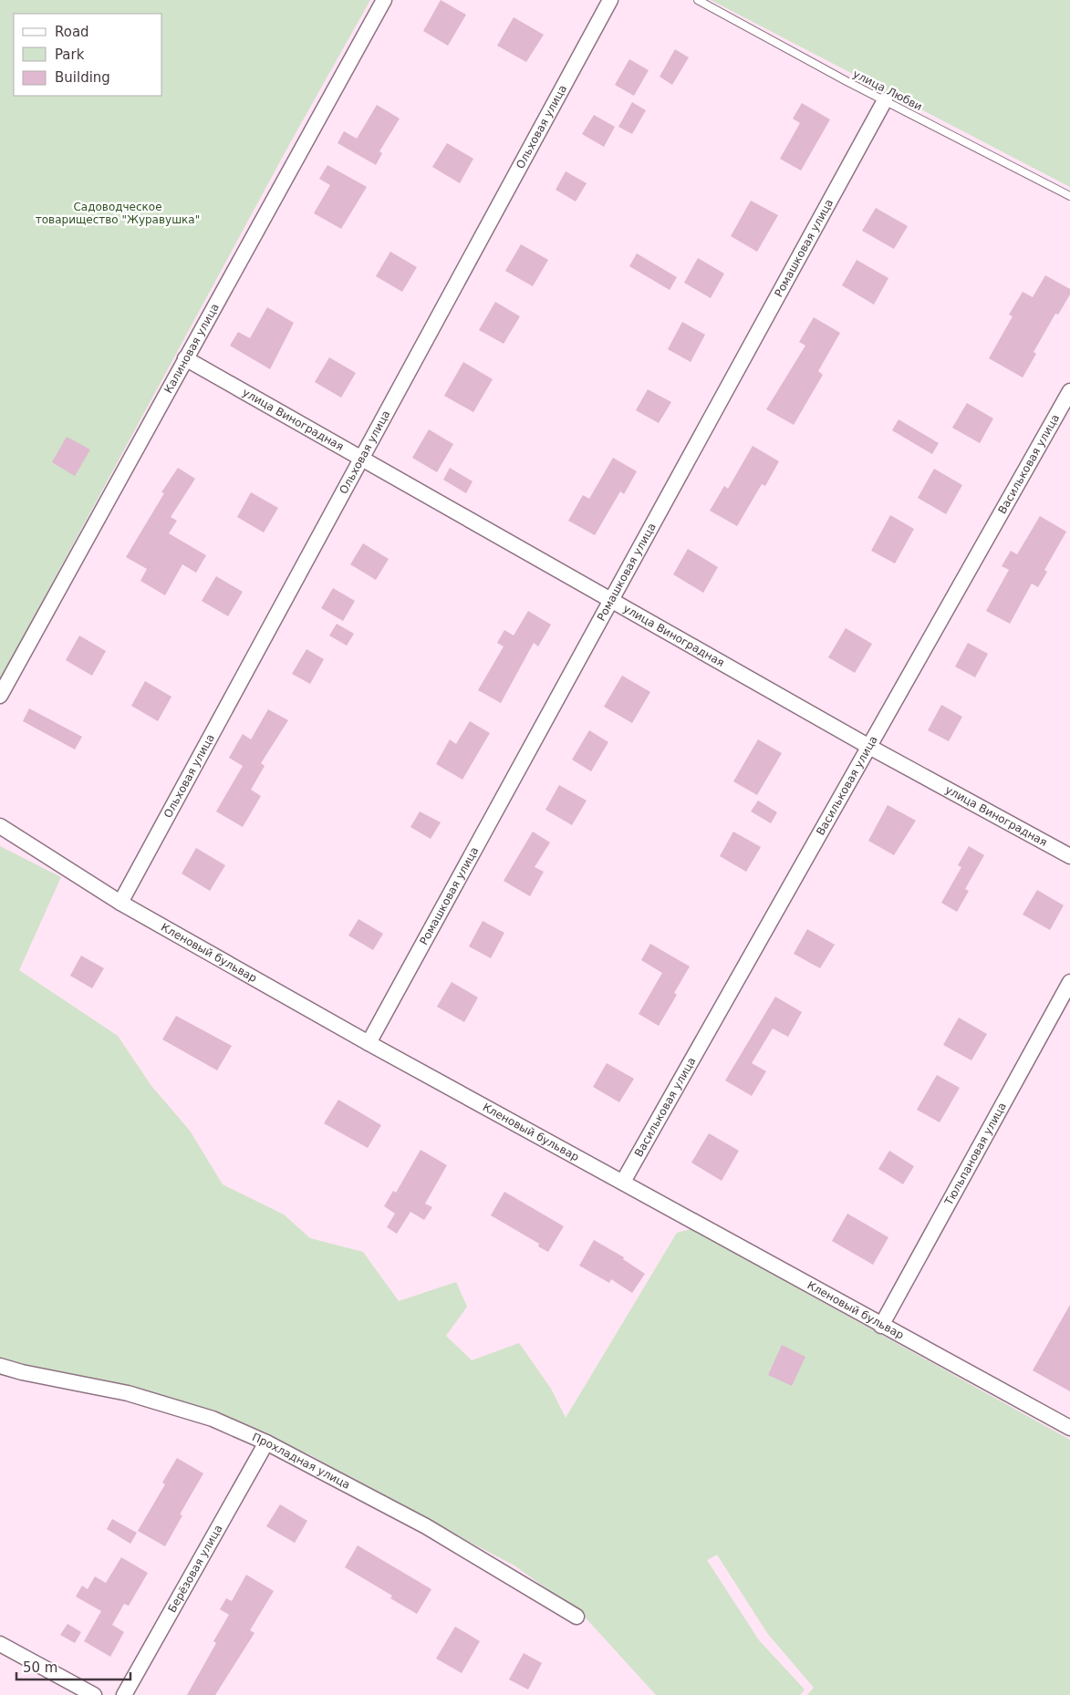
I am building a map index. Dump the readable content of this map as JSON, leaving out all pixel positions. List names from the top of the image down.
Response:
{
  "streets": {
    "street": [
      "Ольховая улица",
      "Ромашковая улица",
      "Калиновая улица",
      "улица Виноградная",
      "Васильковая улица",
      "Кленовый бульвар",
      "Тюльпановая улица",
      "Прохладная улица",
      "Берёзовая улица"
    ],
    "lane": ["улица Любви"]
  },
  "crossings": [
    ["улица Любви", "Ромашковая улица"],
    ["Ольховая улица", "улица Виноградная"],
    ["Ольховая улица", "Кленовый бульвар"],
    ["Ромашковая улица", "улица Виноградная"],
    ["Ромашковая улица", "Кленовый бульвар"],
    ["Калиновая улица", "улица Виноградная"],
    ["улица Виноградная", "Васильковая улица"],
    ["Васильковая улица", "Кленовый бульвар"],
    ["Кленовый бульвар", "Тюльпановая улица"],
    ["Прохладная улица", "Берёзовая улица"]
  ],
  "parks": ["Садоводческое товарищество \"Журавушка\""],
  "legend": ["Road", "Park", "Building"],
  "scale_bar": "50 m"
}
